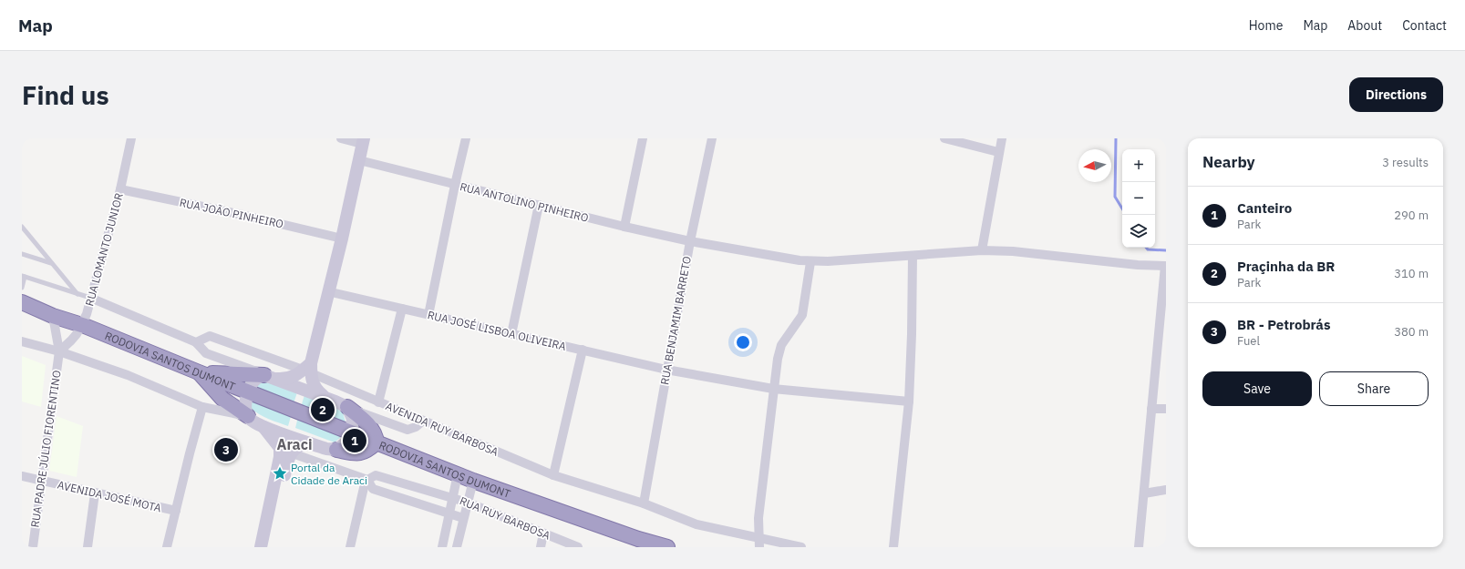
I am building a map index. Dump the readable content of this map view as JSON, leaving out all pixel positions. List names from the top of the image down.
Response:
{
  "streets": {
    "highway": ["RODOVIA SANTOS DUMONT"],
    "street": [
      "RUA ANTOLINO PINHEIRO",
      "RUA JOÃO PINHEIRO",
      "RUA LOMANTO JUNIOR",
      "RUA BENJAMIM BARRETO",
      "RUA JOSÉ LISBOA OLIVEIRA",
      "AVENIDA RUY BARBOSA",
      "RUA PADRE JÚLIO FIORENTINO",
      "AVENIDA JOSÉ MOTA",
      "RUA RUY BARBOSA"
    ]
  },
  "crossings": [
    ["RUA ANTOLINO PINHEIRO", "RUA BENJAMIM BARRETO"],
    ["RUA JOÃO PINHEIRO", "RUA LOMANTO JUNIOR"],
    ["RUA LOMANTO JUNIOR", "RODOVIA SANTOS DUMONT"],
    ["RUA LOMANTO JUNIOR", "RUA PADRE JÚLIO FIORENTINO"],
    ["RUA BENJAMIM BARRETO", "RUA JOSÉ LISBOA OLIVEIRA"],
    ["RUA BENJAMIM BARRETO", "AVENIDA RUY BARBOSA"],
    ["RODOVIA SANTOS DUMONT", "RUA PADRE JÚLIO FIORENTINO"],
    ["RUA PADRE JÚLIO FIORENTINO", "AVENIDA JOSÉ MOTA"]
  ],
  "districts": ["Araci"],
  "places": {
    "place": ["Portal da Cidade de Araci"]
  },
  "north": "left",
  "page": {
    "header": "Map",
    "nav": [
      "Home",
      "Map",
      "About",
      "Contact"
    ],
    "buttons": [
      "Directions",
      ["Save", "Share"]
    ],
    "title": "Find us",
    "heading": ["Nearby", "3 results"],
    "map_buttons": ["+", "−"],
    "list": [
      {
        "mark": "1",
        "name": "Canteiro",
        "note": "Park",
        "value": "290 m"
      },
      {
        "mark": "2",
        "name": "Praçinha da BR",
        "note": "Park",
        "value": "310 m"
      },
      {
        "mark": "3",
        "name": "BR - Petrobrás",
        "note": "Fuel",
        "value": "380 m"
      }
    ],
    "pins": ["2", "1", "3"]
  }
}
